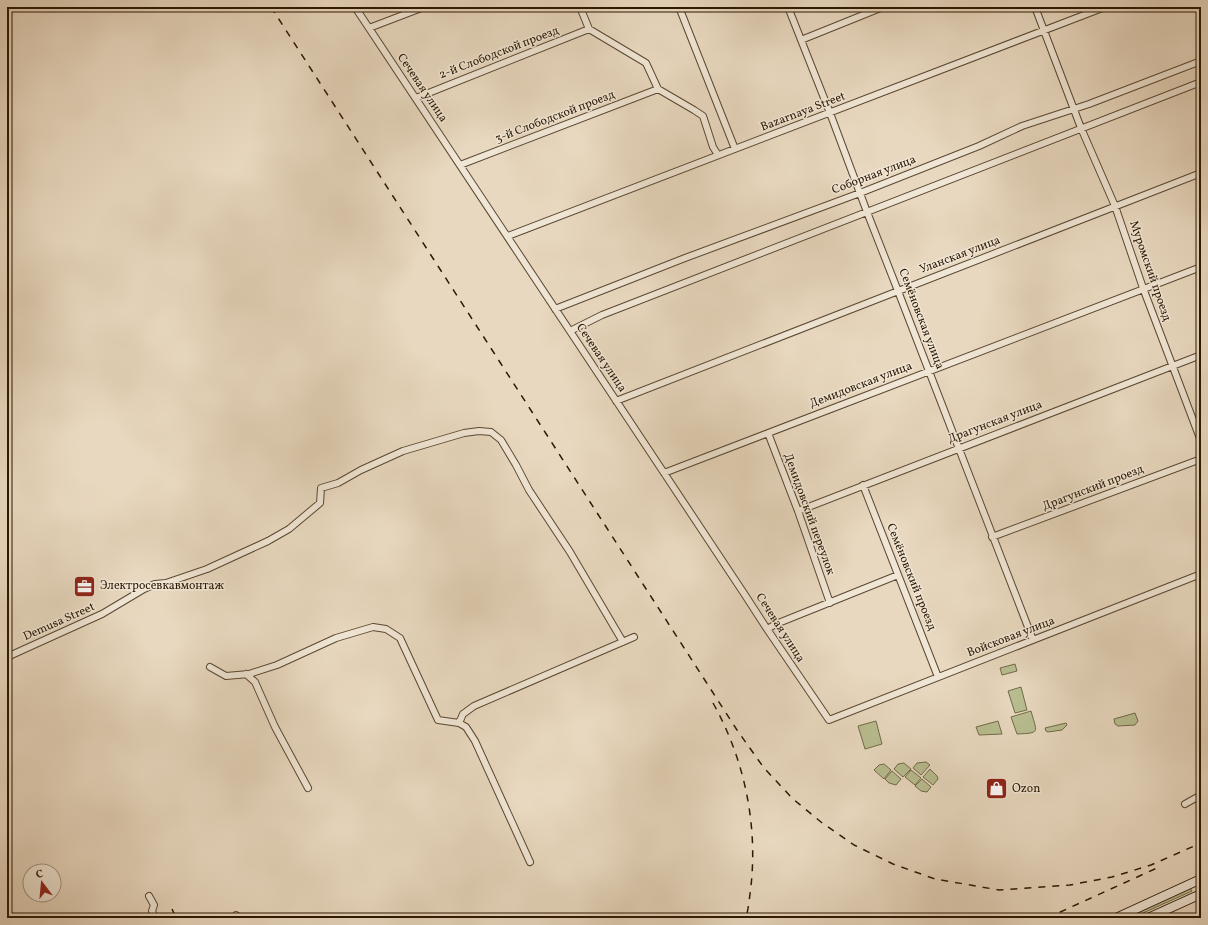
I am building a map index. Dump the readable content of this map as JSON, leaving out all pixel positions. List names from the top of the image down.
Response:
{
  "streets": {
    "street": [
      "2-й Слободской проезд",
      "Сечевая улица",
      "Bazarnaya Street",
      "3-й Слободской проезд",
      "Соборная улица",
      "Уланская улица",
      "Муромский проезд",
      "Семёновская улица",
      "Демидовская улица",
      "Драгунская улица",
      "Драгунский проезд",
      "Демидовский переулок",
      "Семёновский проезд",
      "Demusa Street",
      "Войсковая улица"
    ]
  },
  "crossings": [
    ["2-й Слободской проезд", "Сечевая улица"],
    ["Сечевая улица", "Bazarnaya Street"],
    ["Сечевая улица", "3-й Слободской проезд"],
    ["Сечевая улица", "Соборная улица"],
    ["Сечевая улица", "Уланская улица"],
    ["Сечевая улица", "Демидовская улица"],
    ["Сечевая улица", "Войсковая улица"],
    ["Bazarnaya Street", "Муромский проезд"],
    ["Bazarnaya Street", "Семёновская улица"],
    ["Соборная улица", "Муромский проезд"],
    ["Соборная улица", "Семёновская улица"],
    ["Уланская улица", "Муромский проезд"],
    ["Уланская улица", "Семёновская улица"],
    ["Муромский проезд", "Демидовская улица"],
    ["Муромский проезд", "Драгунская улица"],
    ["Семёновская улица", "Демидовская улица"],
    ["Семёновская улица", "Драгунская улица"],
    ["Семёновская улица", "Драгунский проезд"],
    ["Семёновская улица", "Войсковая улица"],
    ["Демидовская улица", "Демидовский переулок"],
    ["Драгунская улица", "Демидовский переулок"],
    ["Драгунская улица", "Семёновский проезд"],
    ["Семёновский проезд", "Войсковая улица"]
  ],
  "places": {
    "office": ["Электросевкавмонтаж"],
    "shop": ["Ozon"]
  },
  "north": "top"
}
